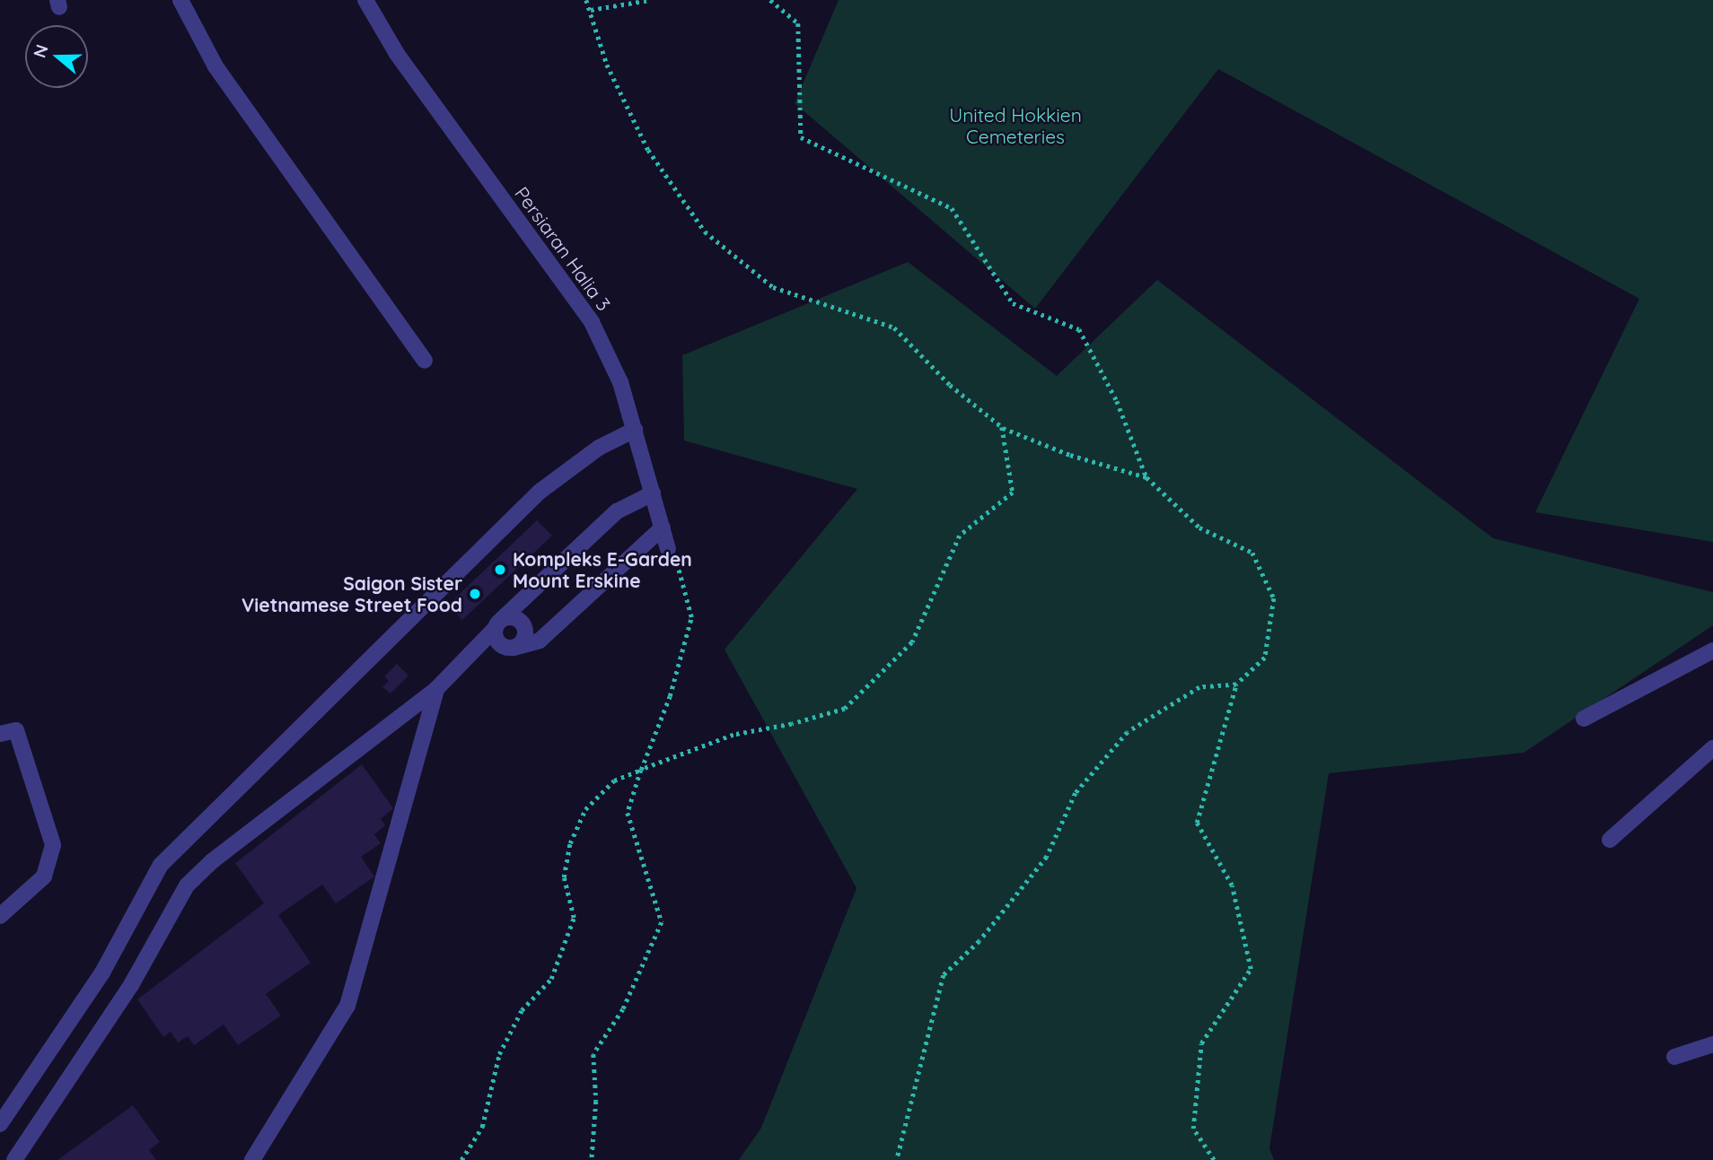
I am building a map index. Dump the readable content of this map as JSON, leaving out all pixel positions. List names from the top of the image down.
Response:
{
  "streets": {
    "street": ["Persiaran Halia 3"]
  },
  "parks": ["United Hokkien Cemeteries"],
  "places": ["Kompleks E-Garden Mount Erskine", "Saigon Sister Vietnamese Street Food"],
  "north": "left"
}
